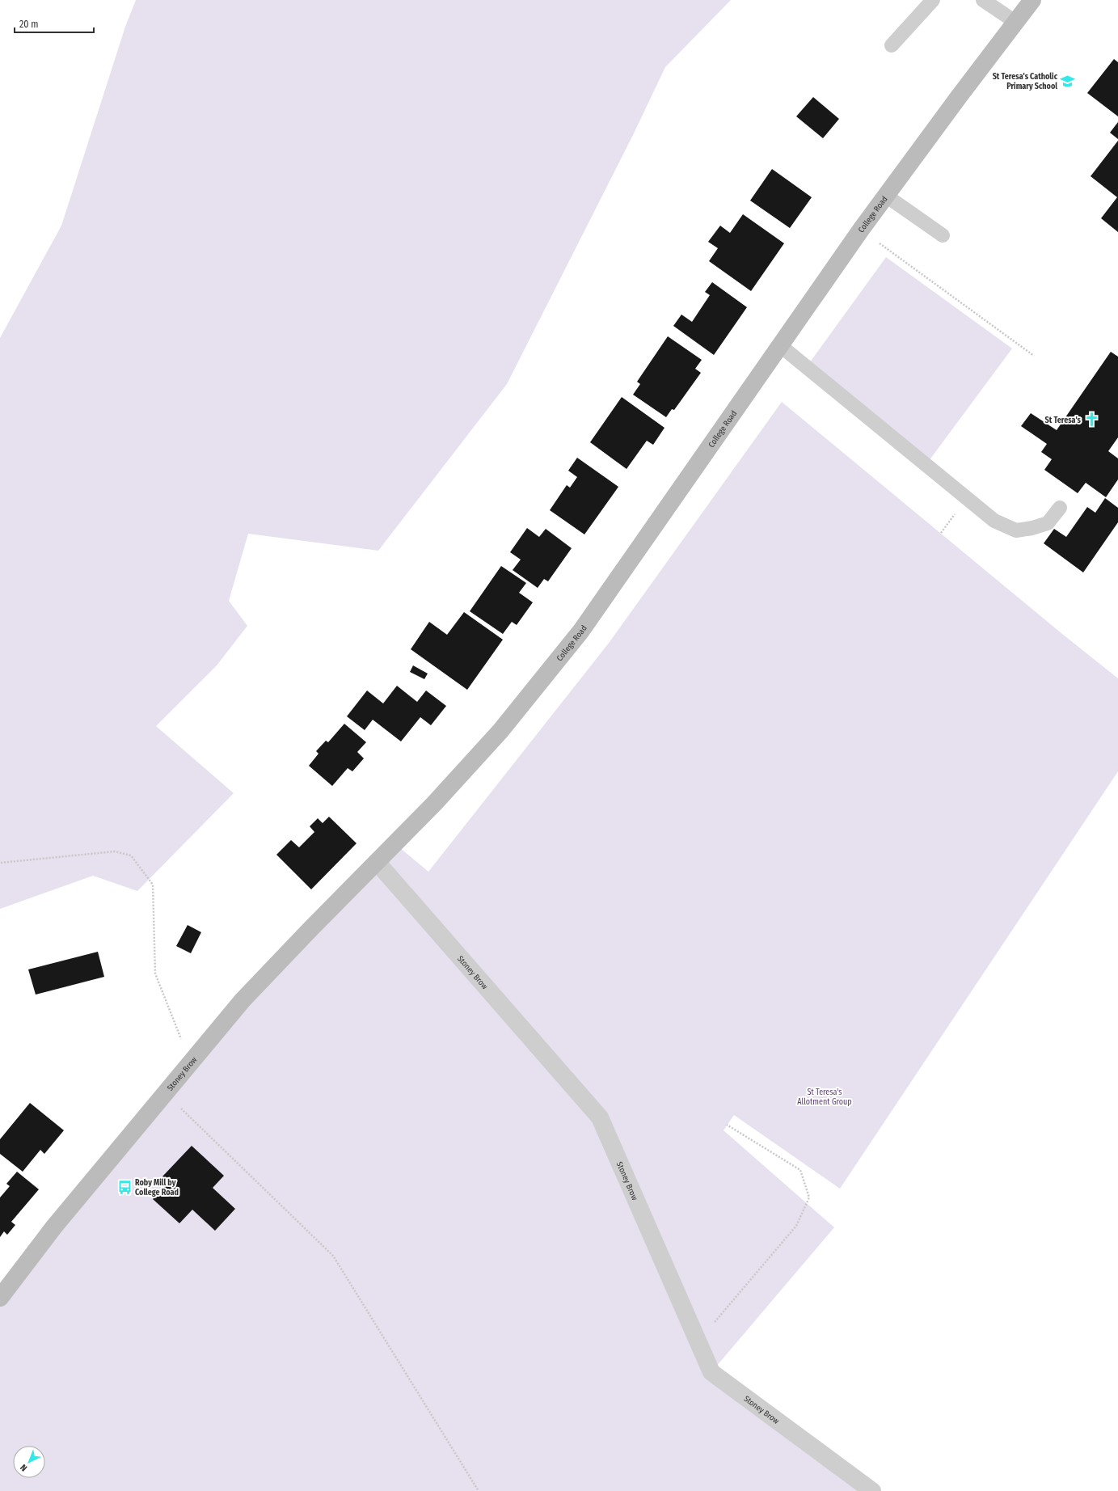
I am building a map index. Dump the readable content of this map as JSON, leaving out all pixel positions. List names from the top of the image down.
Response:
{
  "streets": {
    "street": ["College Road", "Stoney Brow"]
  },
  "crossings": [
    ["College Road", "Stoney Brow"]
  ],
  "parks": ["St Teresa's Allotment Group"],
  "places": {
    "school or university": ["St Teresa's Catholic Primary School"],
    "church": ["St Teresa's"],
    "bus stop": ["Roby Mill by College Road"]
  },
  "scale_bar": "20 m",
  "north": "bottom left"
}
